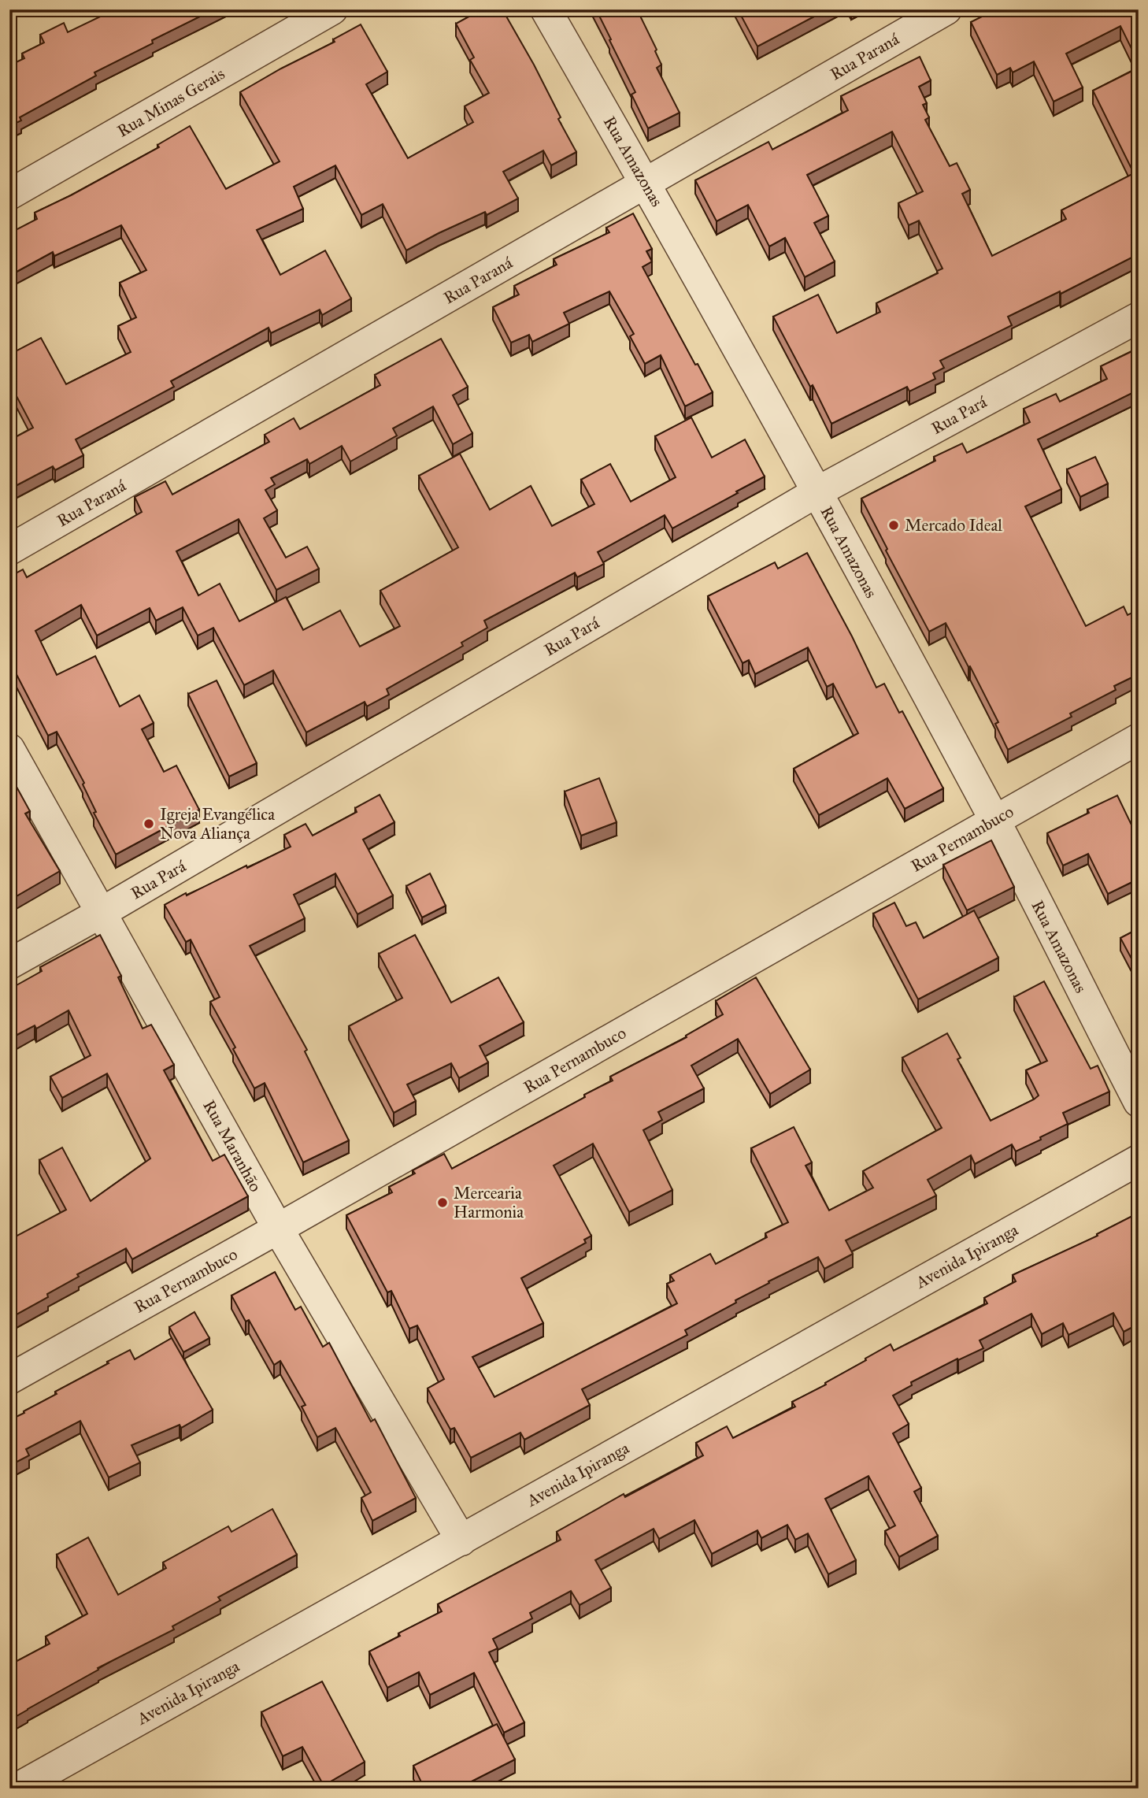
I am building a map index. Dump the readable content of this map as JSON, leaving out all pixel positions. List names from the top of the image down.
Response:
{
  "streets": {
    "street": [
      "Rua Paraná",
      "Rua Minas Gerais",
      "Rua Amazonas",
      "Rua Pará",
      "Rua Pernambuco",
      "Rua Maranhão",
      "Avenida Ipiranga"
    ]
  },
  "crossings": [
    ["Rua Paraná", "Rua Amazonas"],
    ["Rua Amazonas", "Rua Pará"],
    ["Rua Amazonas", "Rua Pernambuco"],
    ["Rua Pará", "Rua Maranhão"],
    ["Rua Pernambuco", "Rua Maranhão"],
    ["Rua Maranhão", "Avenida Ipiranga"]
  ],
  "places": ["Mercado Ideal", "Igreja Evangélica Nova Aliança", "Mercearia Harmonia"]
}
